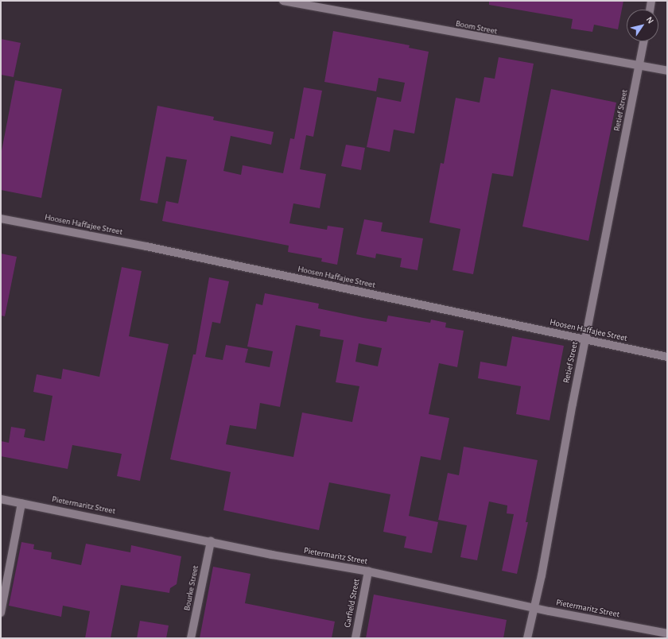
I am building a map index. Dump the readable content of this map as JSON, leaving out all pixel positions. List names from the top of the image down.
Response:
{
  "streets": {
    "street": [
      "Boom Street",
      "Retief Street",
      "Hoosen Haffajee Street",
      "Pietermaritz Street",
      "Bourke Street",
      "Garfield Street"
    ]
  },
  "crossings": [
    ["Boom Street", "Retief Street"],
    ["Retief Street", "Hoosen Haffajee Street"],
    ["Retief Street", "Pietermaritz Street"],
    ["Pietermaritz Street", "Bourke Street"],
    ["Pietermaritz Street", "Garfield Street"]
  ],
  "north": "top right"
}
